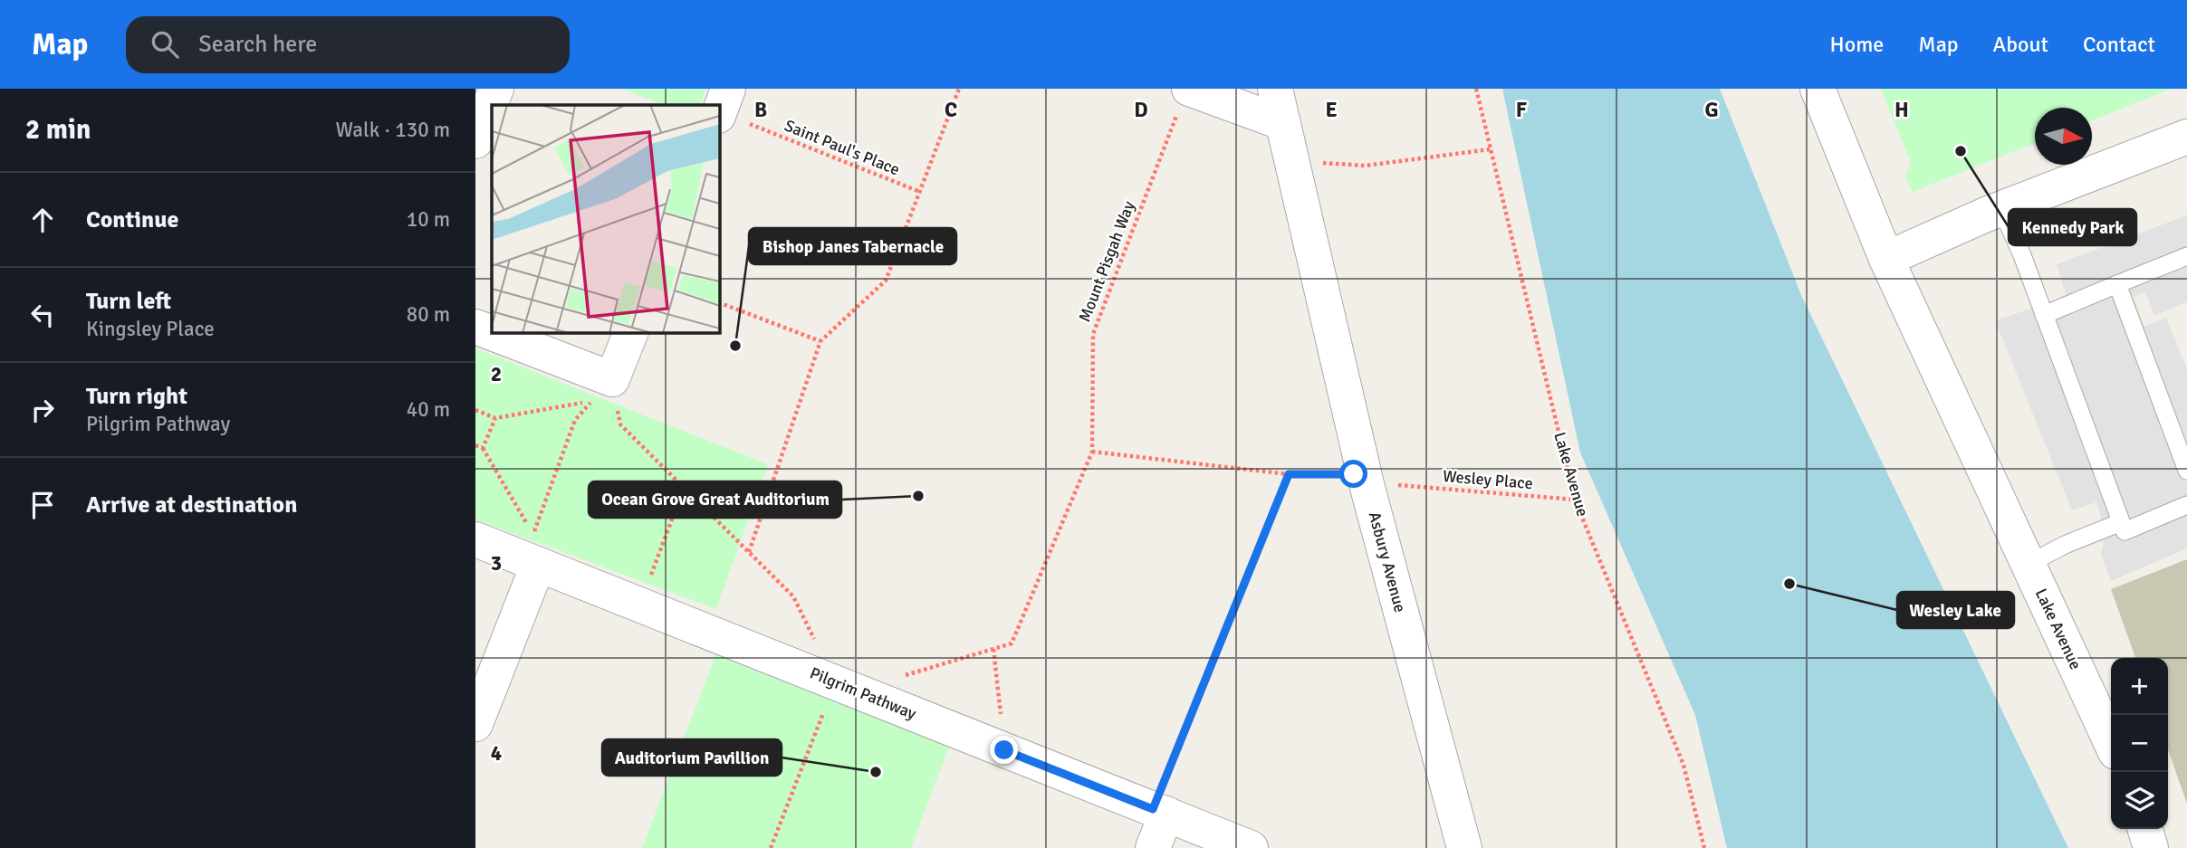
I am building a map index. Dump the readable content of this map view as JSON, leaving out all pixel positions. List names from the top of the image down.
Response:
{
  "streets": {
    "street": ["Lake Avenue", "Asbury Avenue", "Pilgrim Pathway"],
    "path": ["Saint Paul's Place", "Mount Pisgah Way", "Wesley Place"]
  },
  "crossings": [
    ["Lake Avenue", "Wesley Place"]
  ],
  "places": [
    "Kennedy Park",
    "Bishop Janes Tabernacle",
    "Ocean Grove Great Auditorium",
    "Wesley Lake",
    "Auditorium Pavillion"
  ],
  "north": "right",
  "page": {
    "header": "Map",
    "search": "Search here",
    "nav": [
      "Home",
      "Map",
      "About",
      "Contact"
    ],
    "heading": ["2 min", "Walk · 130 m"],
    "list": [
      ["Continue", "10 m"],
      ["Turn left", "Kingsley Place", "80 m"],
      ["Turn right", "Pilgrim Pathway", "40 m"],
      "Arrive at destination"
    ],
    "map_buttons": ["+", "−"]
  },
  "grid": {
    "columns": [
      "B",
      "C",
      "D",
      "E",
      "F",
      "G",
      "H"
    ],
    "rows": ["2", "3", "4"]
  }
}
